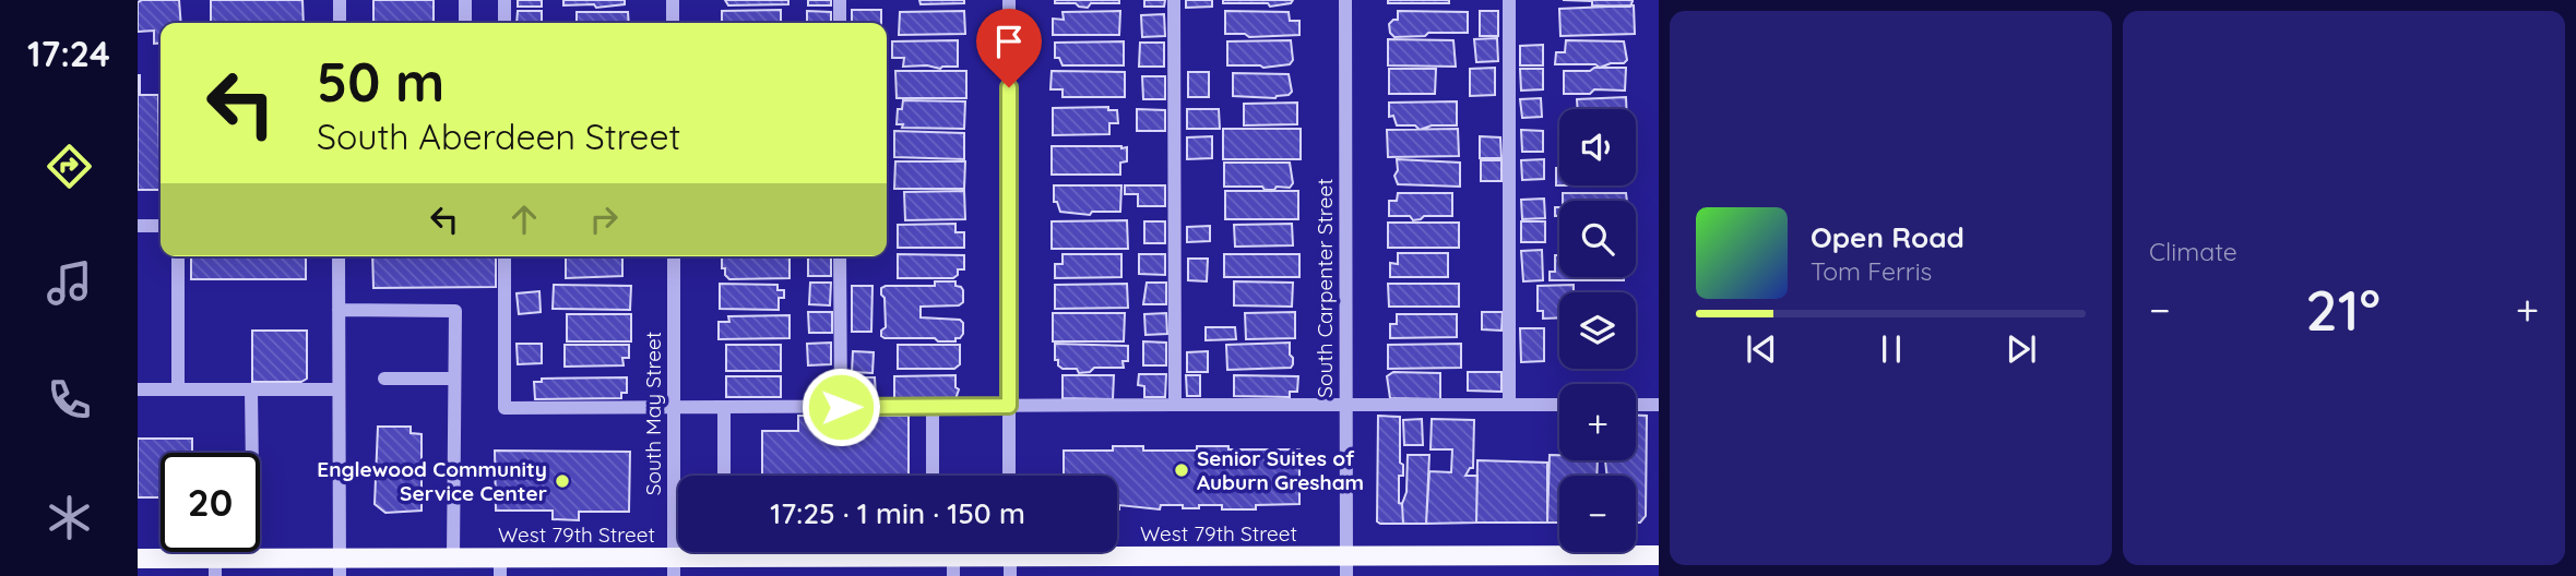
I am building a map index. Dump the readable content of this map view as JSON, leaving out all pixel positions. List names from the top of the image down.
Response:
{
  "streets": {
    "main road": ["West 79th Street"],
    "street": ["South Carpenter Street", "South May Street"]
  },
  "crossings": [
    ["South Carpenter Street", "West 79th Street"],
    ["South May Street", "West 79th Street"]
  ],
  "places": ["Senior Suites of Auburn Gresham", "Englewood Community Service Center"],
  "page": {
    "tabs": "17:24",
    "tile": "Climate",
    "turn": ["50 m", "South Aberdeen Street"],
    "map_buttons": ["+", "−"],
    "song": ["Open Road", "Tom Ferris"],
    "heat": ["−", "21°", "+"],
    "limit": "20",
    "trip": "17:25 · 1 min · 150 m"
  }
}
